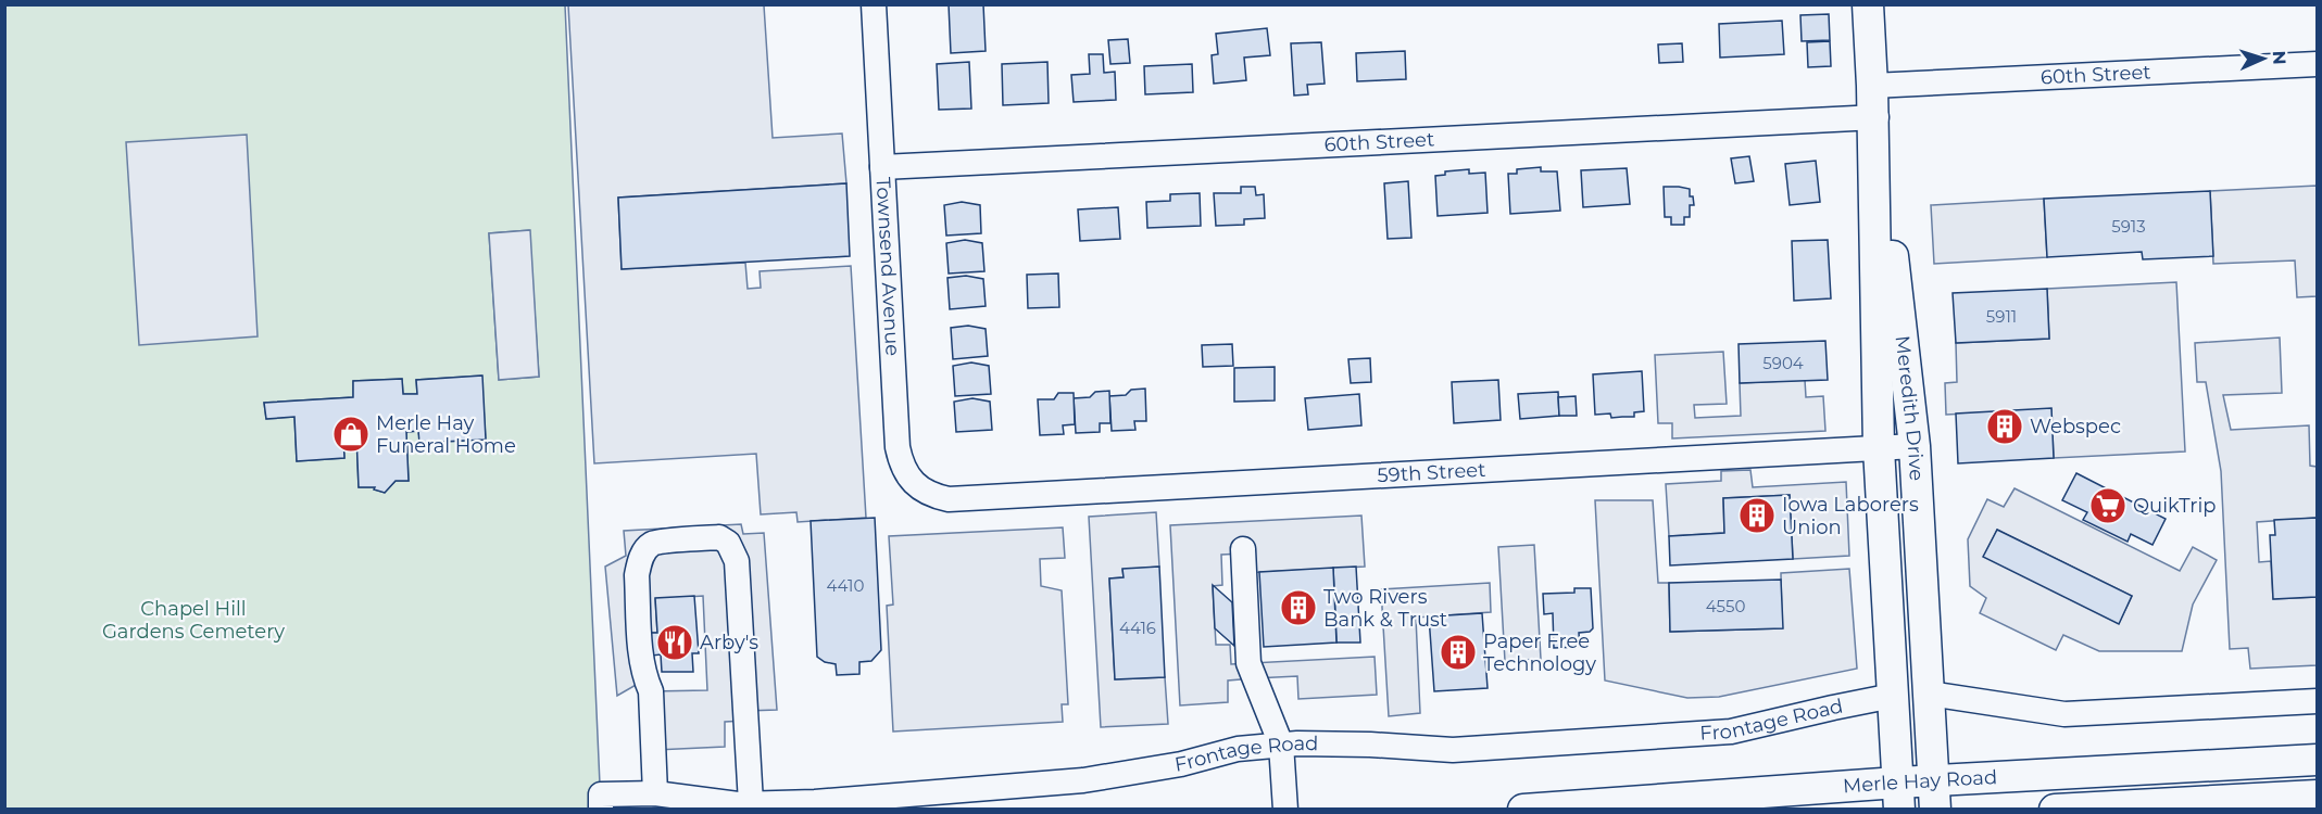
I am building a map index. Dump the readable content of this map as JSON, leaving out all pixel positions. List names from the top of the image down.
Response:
{
  "streets": {
    "main road": ["Meredith Drive", "Merle Hay Road"],
    "street": [
      "60th Street",
      "Townsend Avenue",
      "59th Street",
      "Frontage Road"
    ]
  },
  "crossings": [
    ["60th Street", "Townsend Avenue"],
    ["60th Street", "Meredith Drive"],
    ["Townsend Avenue", "59th Street"],
    ["Meredith Drive", "59th Street"],
    ["Meredith Drive", "Frontage Road"],
    ["Meredith Drive", "Merle Hay Road"]
  ],
  "parks": ["Chapel Hill Gardens Cemetery"],
  "places": {
    "building": [
      "Webspec",
      "Iowa Laborers Union",
      "Two Rivers Bank & Trust",
      "Paper Free Technology"
    ],
    "shop": ["Merle Hay Funeral Home"],
    "supermarket": ["QuikTrip"],
    "restaurant": ["Arby's"]
  },
  "house_numbers": [
    "5913",
    "5911",
    "5904",
    "4410",
    "4550",
    "4416"
  ],
  "north": "right"
}
